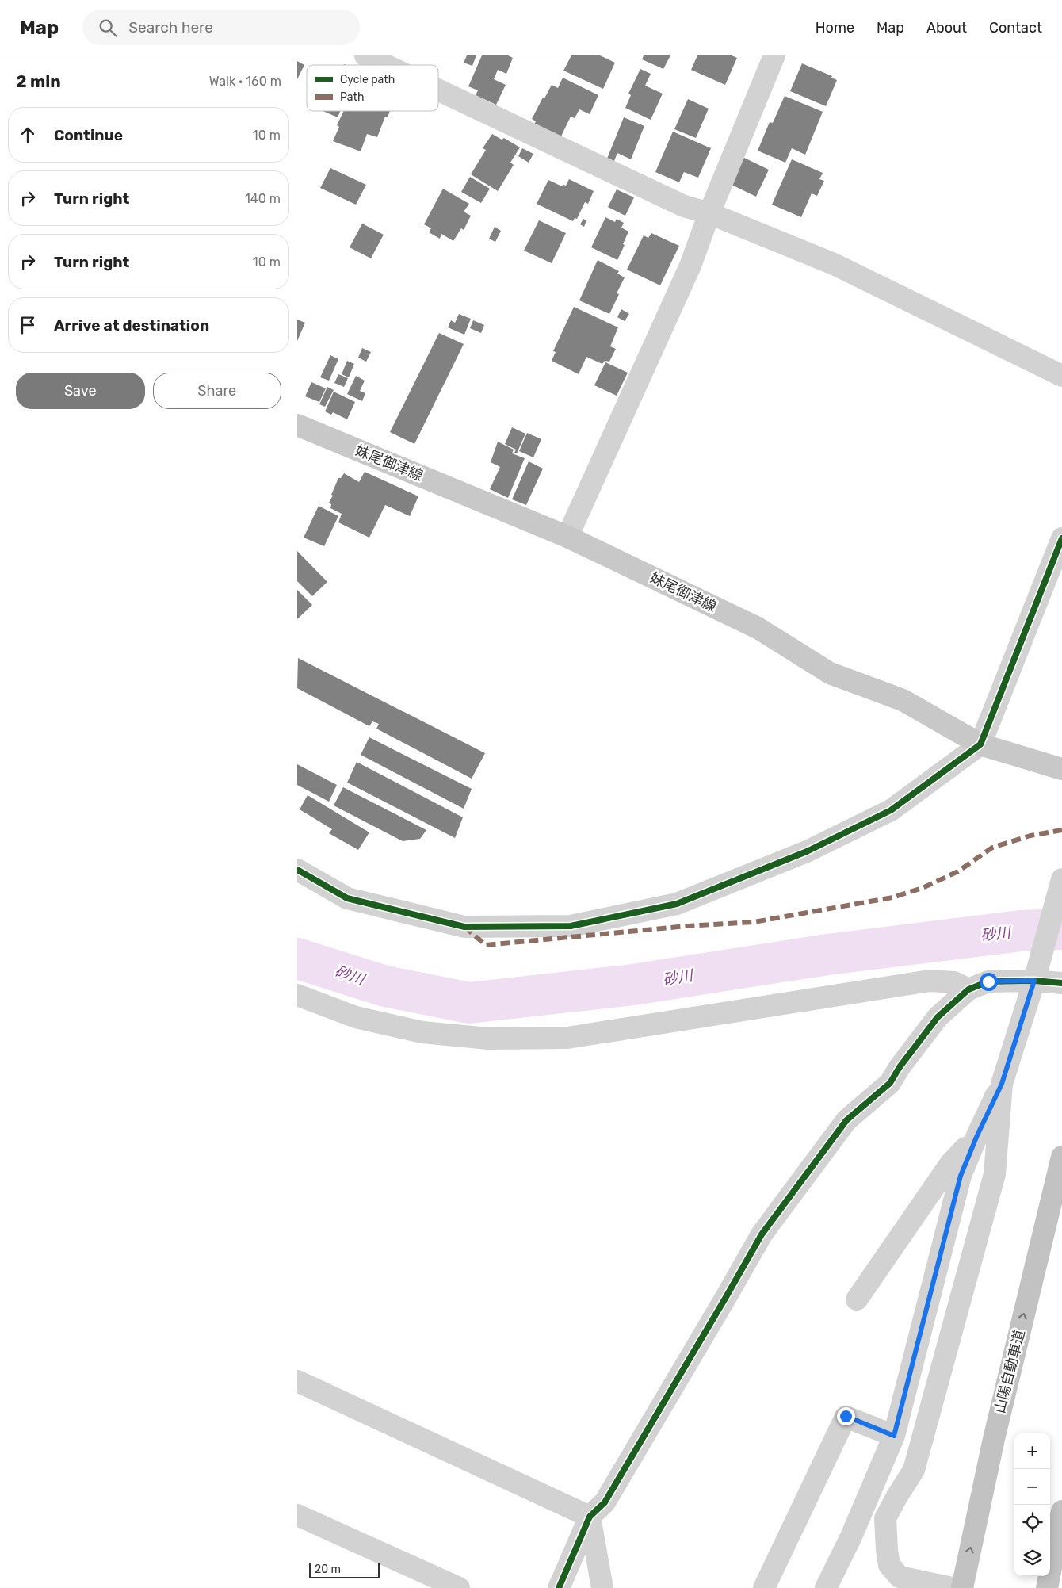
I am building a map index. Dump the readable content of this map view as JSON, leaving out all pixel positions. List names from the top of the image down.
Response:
{
  "streets": {
    "highway": ["山陽自動車道"],
    "main road": ["妹尾御津線"]
  },
  "one_way": ["山陽自動車道"],
  "water": ["砂川"],
  "legend": ["Cycle path", "Path"],
  "scale_bar": "20 m",
  "page": {
    "header": "Map",
    "search": "Search here",
    "nav": [
      "Home",
      "Map",
      "About",
      "Contact"
    ],
    "heading": ["2 min", "Walk · 160 m"],
    "list": [
      ["Continue", "10 m"],
      ["Turn right", "140 m"],
      ["Turn right", "10 m"],
      "Arrive at destination"
    ],
    "buttons": ["Save", "Share"],
    "map_buttons": ["+", "−"],
    "scale": "20 m"
  }
}
